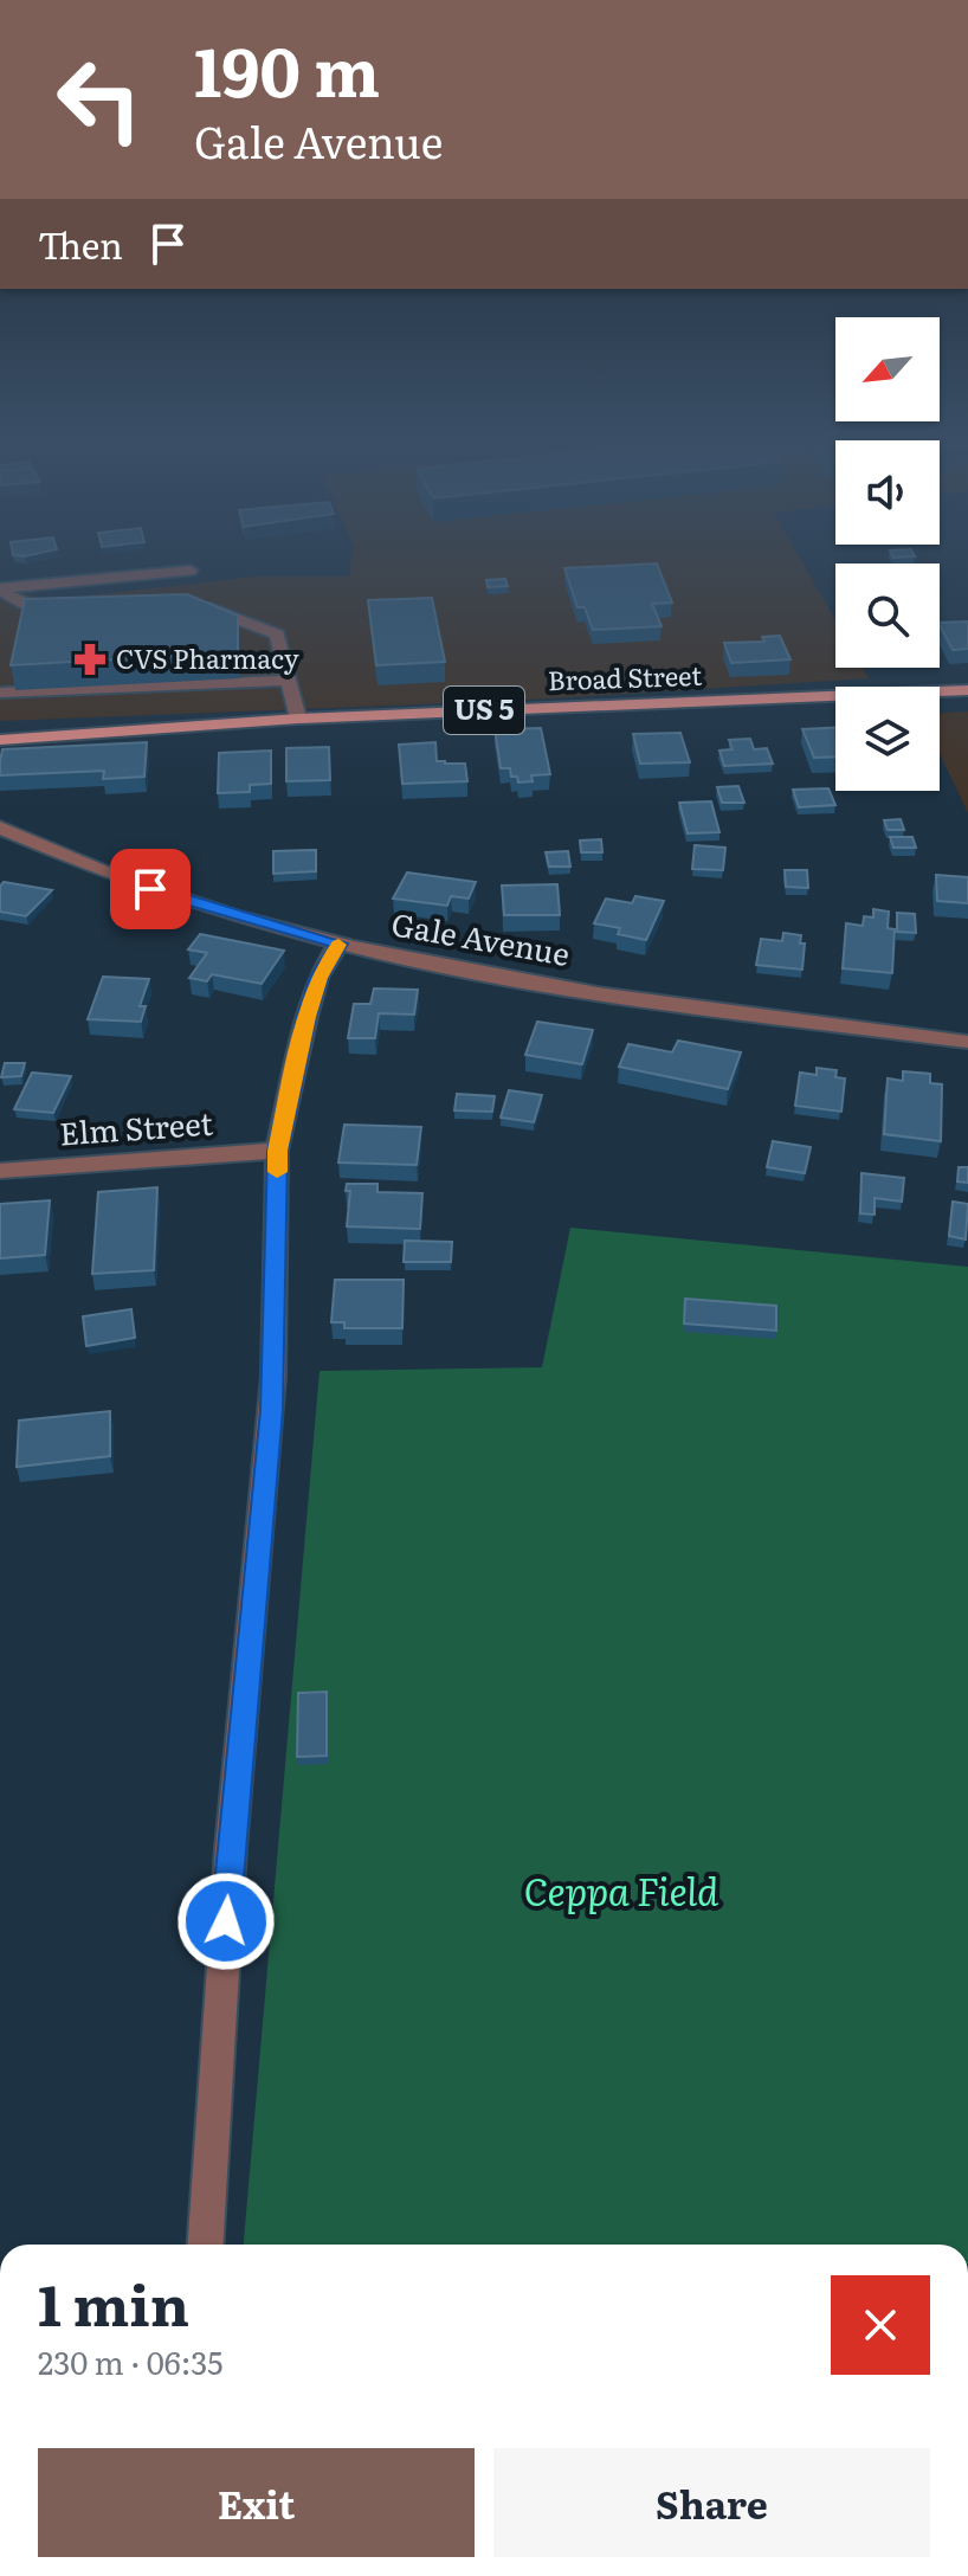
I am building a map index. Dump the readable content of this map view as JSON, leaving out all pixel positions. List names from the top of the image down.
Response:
{
  "streets": {
    "main road": ["Broad Street", "US 5"],
    "street": ["Gale Avenue", "Elm Street"]
  },
  "parks": ["Ceppa Field"],
  "places": {
    "pharmacy": ["CVS Pharmacy"]
  },
  "north": "bottom left",
  "page": {
    "turn": ["190 m", "Gale Avenue"],
    "then": "Then",
    "heading": ["1 min", "230 m · 06:35"],
    "buttons": ["Exit", "Share"]
  }
}
